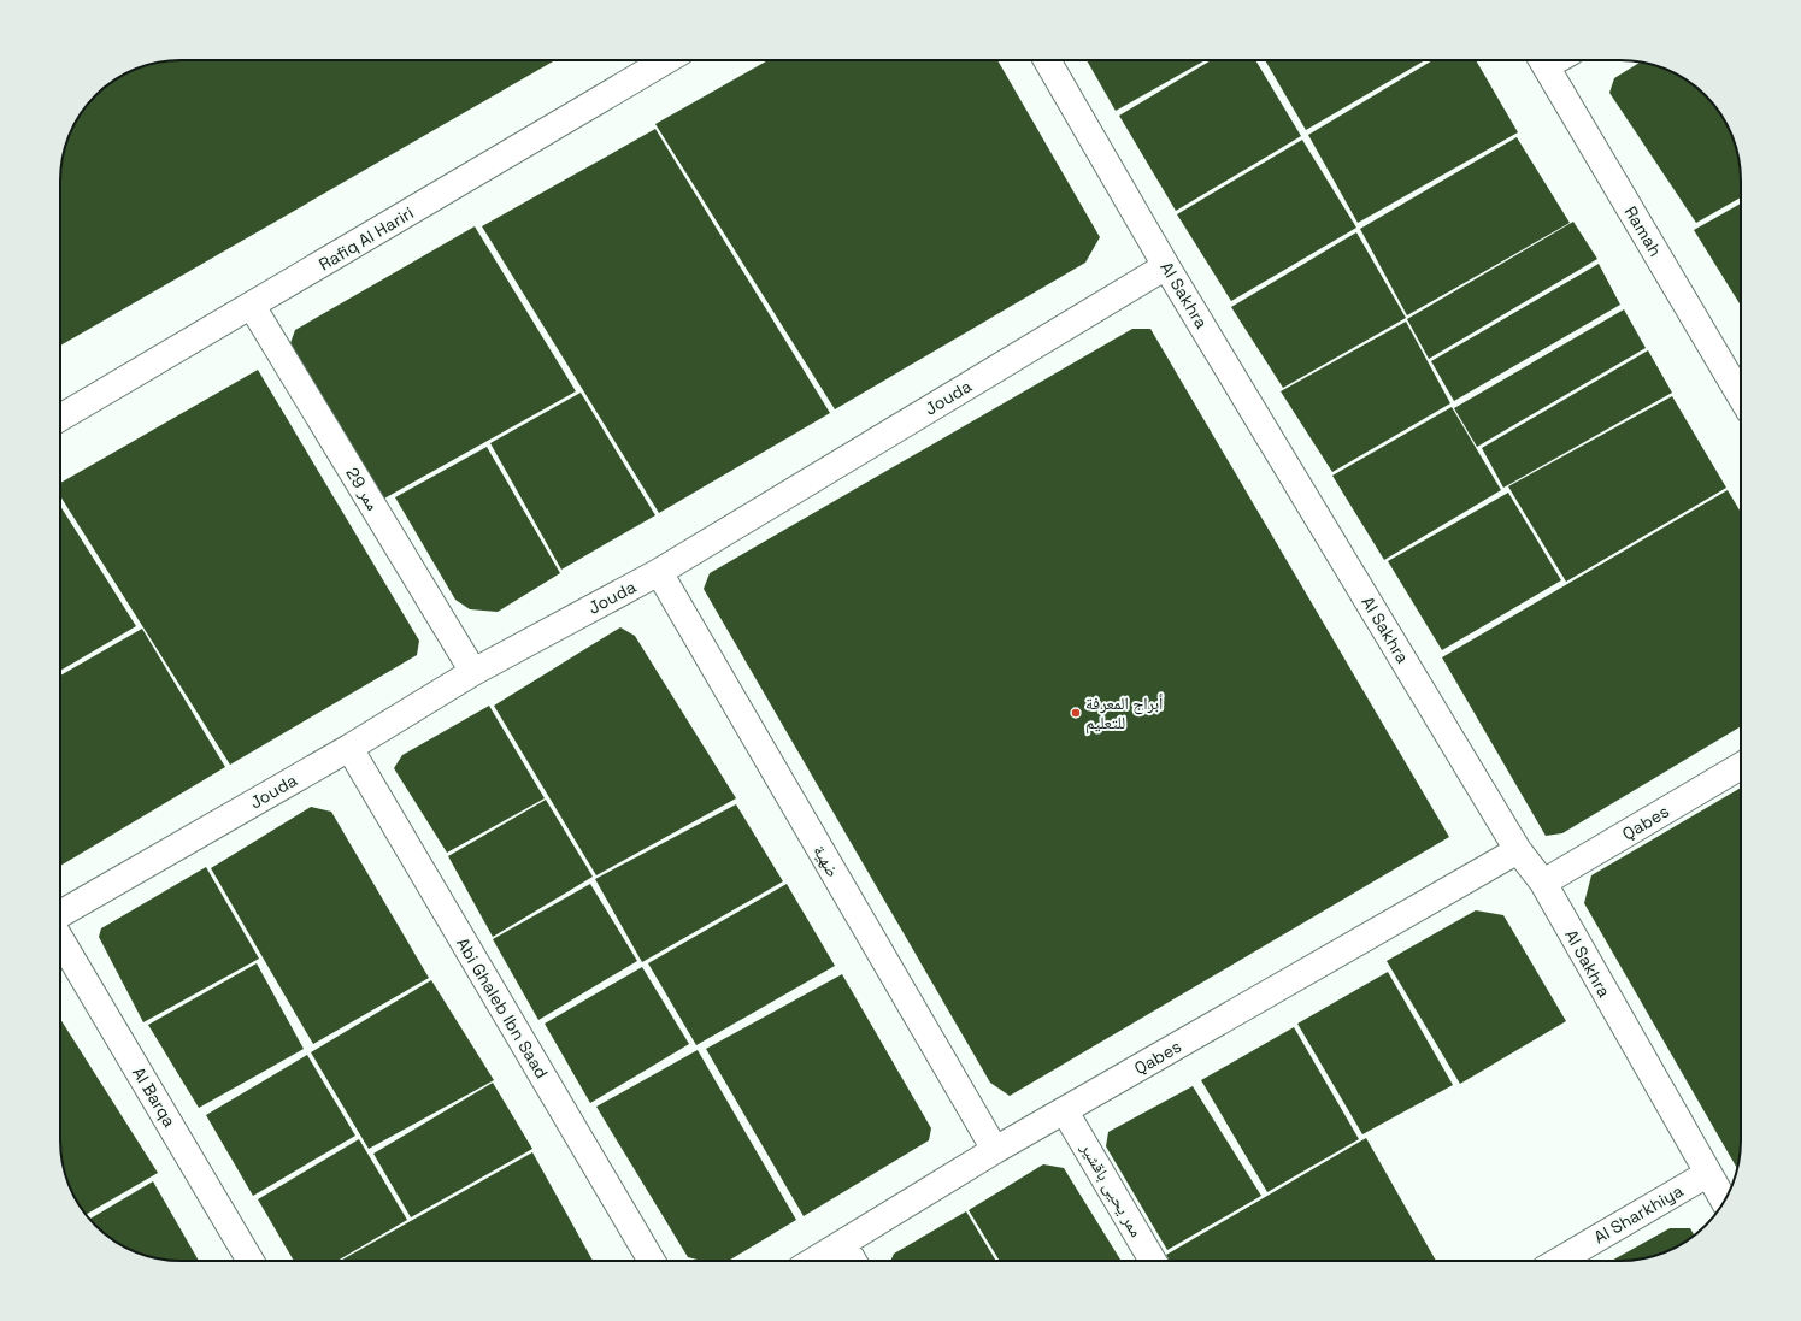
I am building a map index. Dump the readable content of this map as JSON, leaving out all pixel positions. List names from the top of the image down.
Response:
{
  "streets": {
    "street": [
      "Ramah",
      "Rafiq Al Hariri",
      "Al Sakhra",
      "Jouda",
      "ممر 29",
      "Qabes",
      "ضهية",
      "Abi Ghaleb Ibn Saad",
      "Al Barqa",
      "ممر يحيى باقشير",
      "Al Sharkhiya"
    ]
  },
  "crossings": [
    ["Rafiq Al Hariri", "ممر 29"],
    ["Al Sakhra", "Jouda"],
    ["Al Sakhra", "Qabes"],
    ["Al Sakhra", "Al Sharkhiya"],
    ["Jouda", "ممر 29"],
    ["Jouda", "ضهية"],
    ["Jouda", "Abi Ghaleb Ibn Saad"],
    ["Qabes", "ضهية"],
    ["Qabes", "ممر يحيى باقشير"]
  ],
  "places": ["أبراج المعرفة للتعليم"]
}
